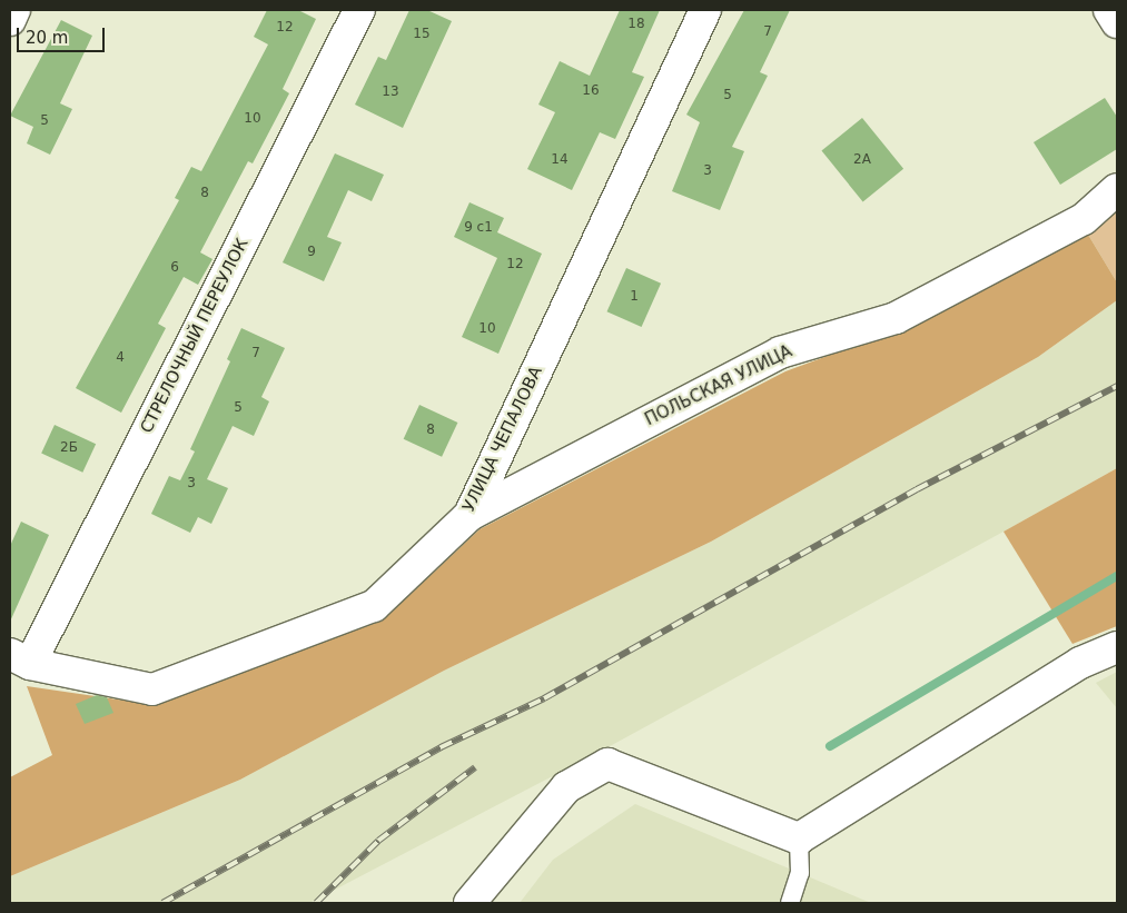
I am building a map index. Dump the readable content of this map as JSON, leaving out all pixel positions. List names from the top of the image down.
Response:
{
  "streets": {
    "street": ["СТРЕЛОЧНЫЙ ПЕРЕУЛОК", "ПОЛЬСКАЯ УЛИЦА", "УЛИЦА ЧЕПАЛОВА"]
  },
  "crossings": [
    ["СТРЕЛОЧНЫЙ ПЕРЕУЛОК", "УЛИЦА ЧЕПАЛОВА"],
    ["ПОЛЬСКАЯ УЛИЦА", "УЛИЦА ЧЕПАЛОВА"]
  ],
  "house_numbers": [
    "18",
    "12",
    "7",
    "15",
    "16",
    "13",
    "5",
    "10",
    "5",
    "14",
    "2А",
    "3",
    "8",
    "9 с1",
    "9",
    "12",
    "6",
    "1",
    "10",
    "7",
    "4",
    "5",
    "8",
    "2Б",
    "3"
  ],
  "scale_bar": "20 m"
}
